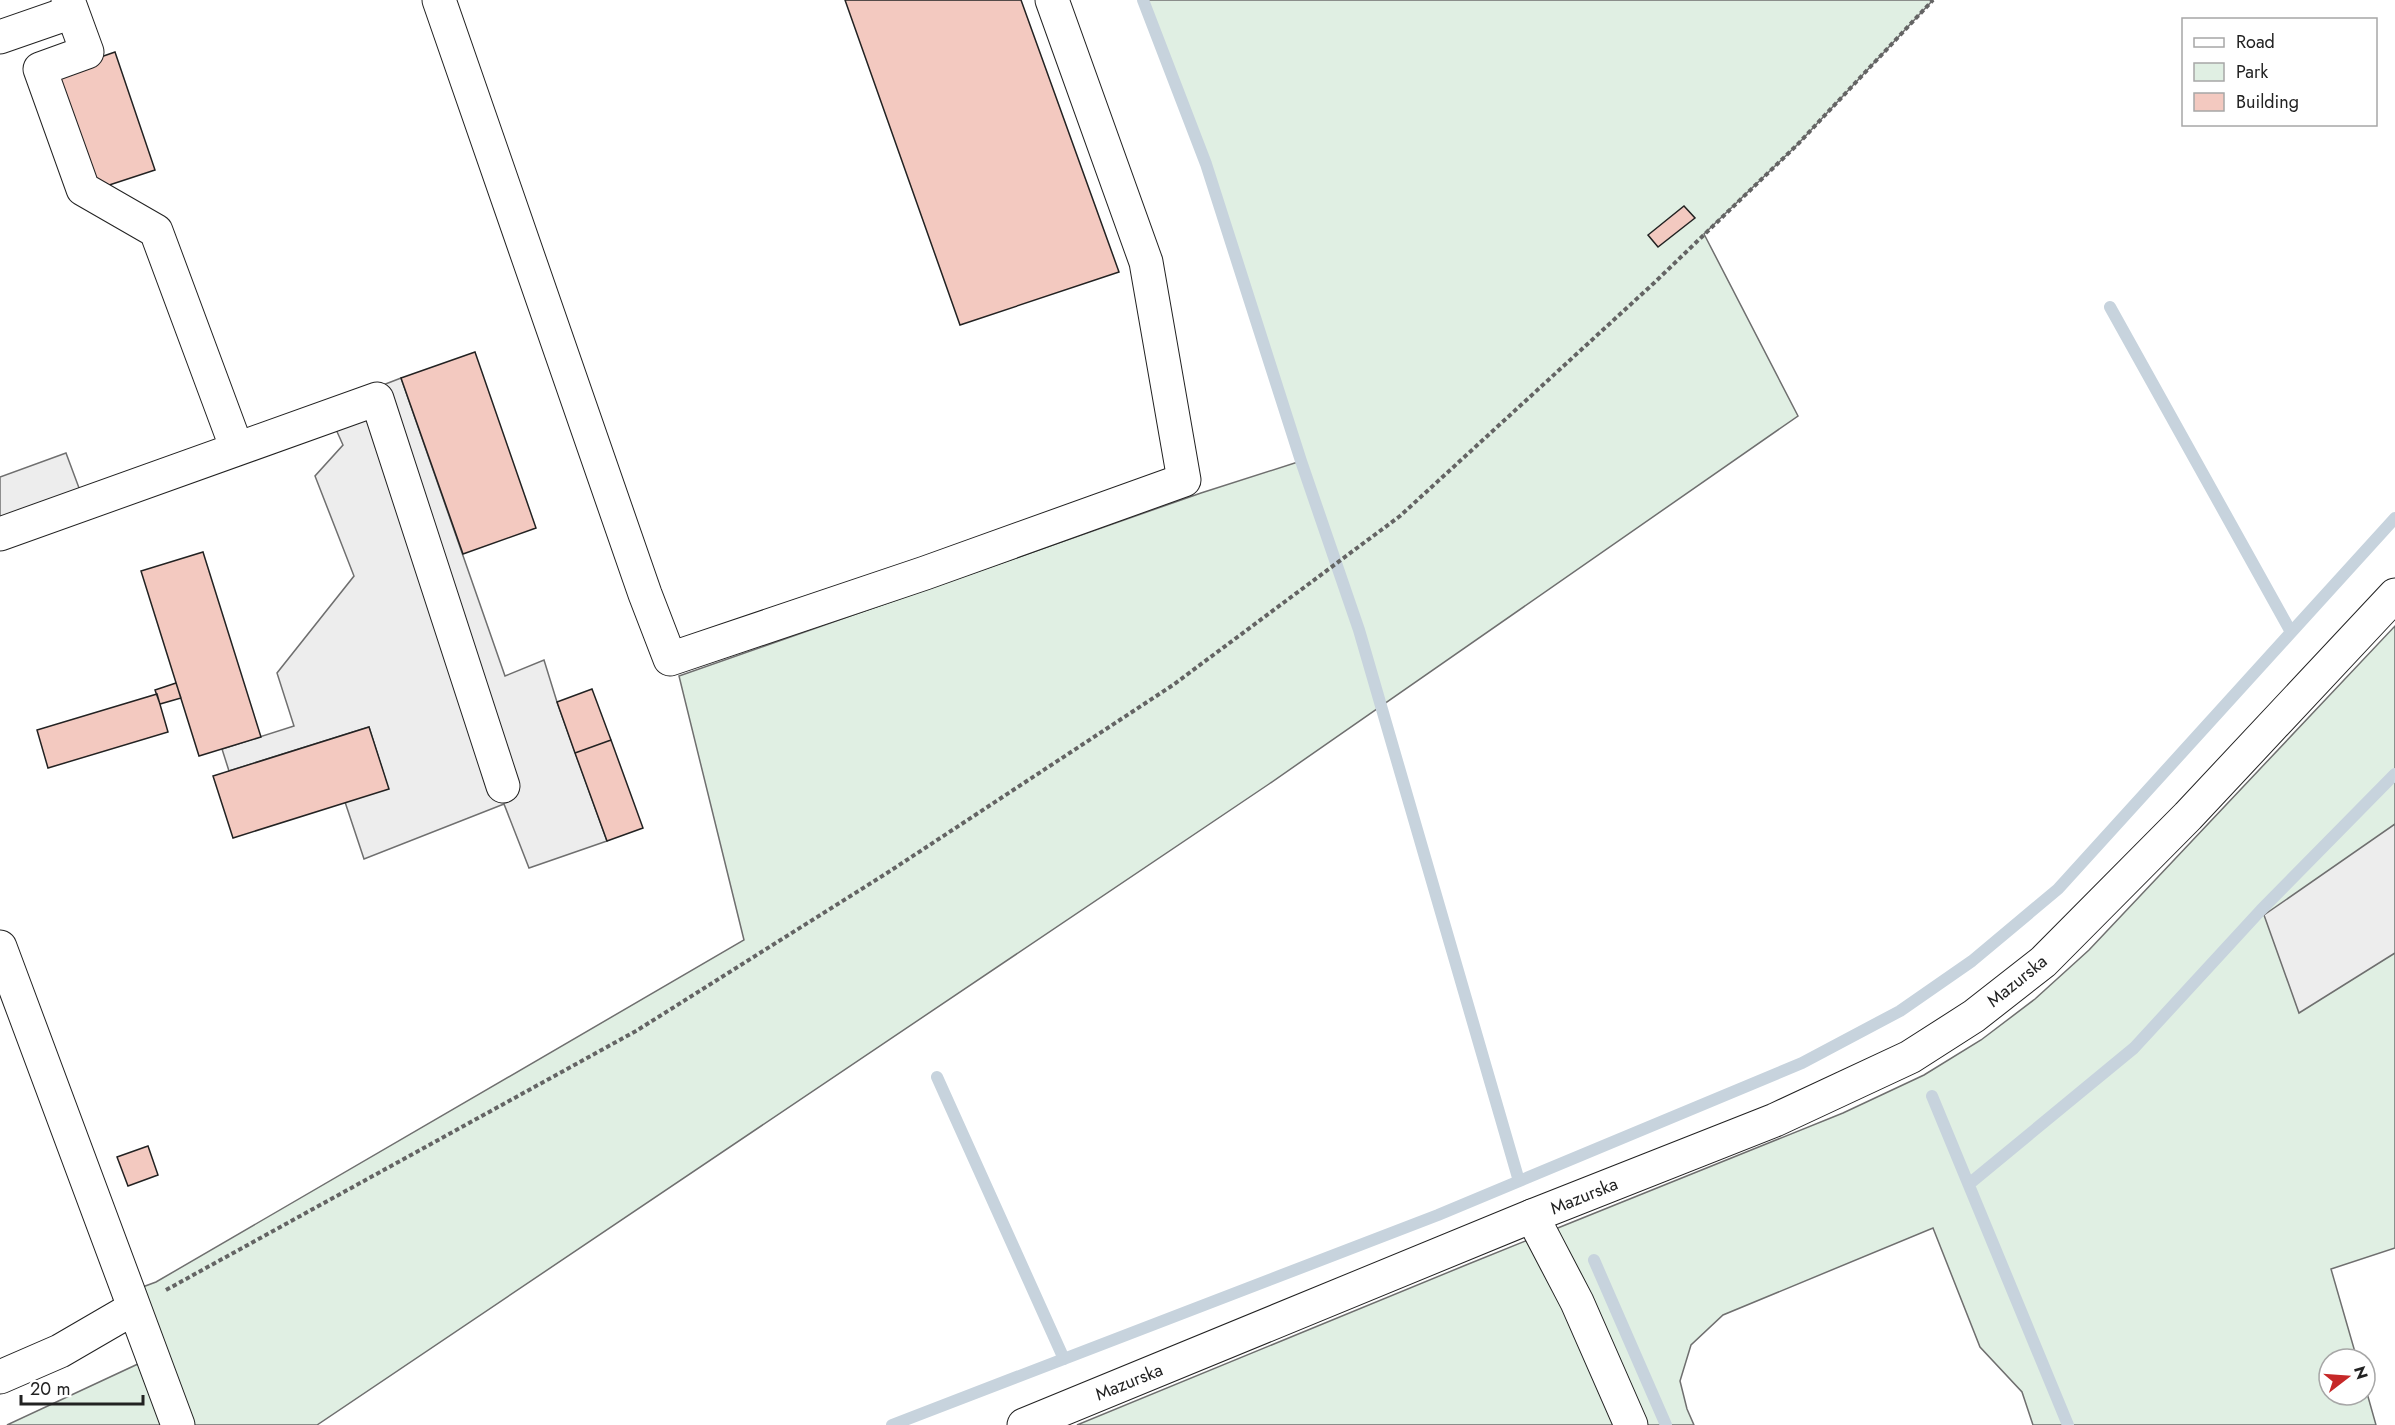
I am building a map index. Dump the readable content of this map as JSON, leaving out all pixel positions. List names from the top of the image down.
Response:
{
  "streets": {
    "main road": ["Mazurska"]
  },
  "legend": ["Road", "Park", "Building"],
  "scale_bar": "20 m",
  "north": "right"
}
